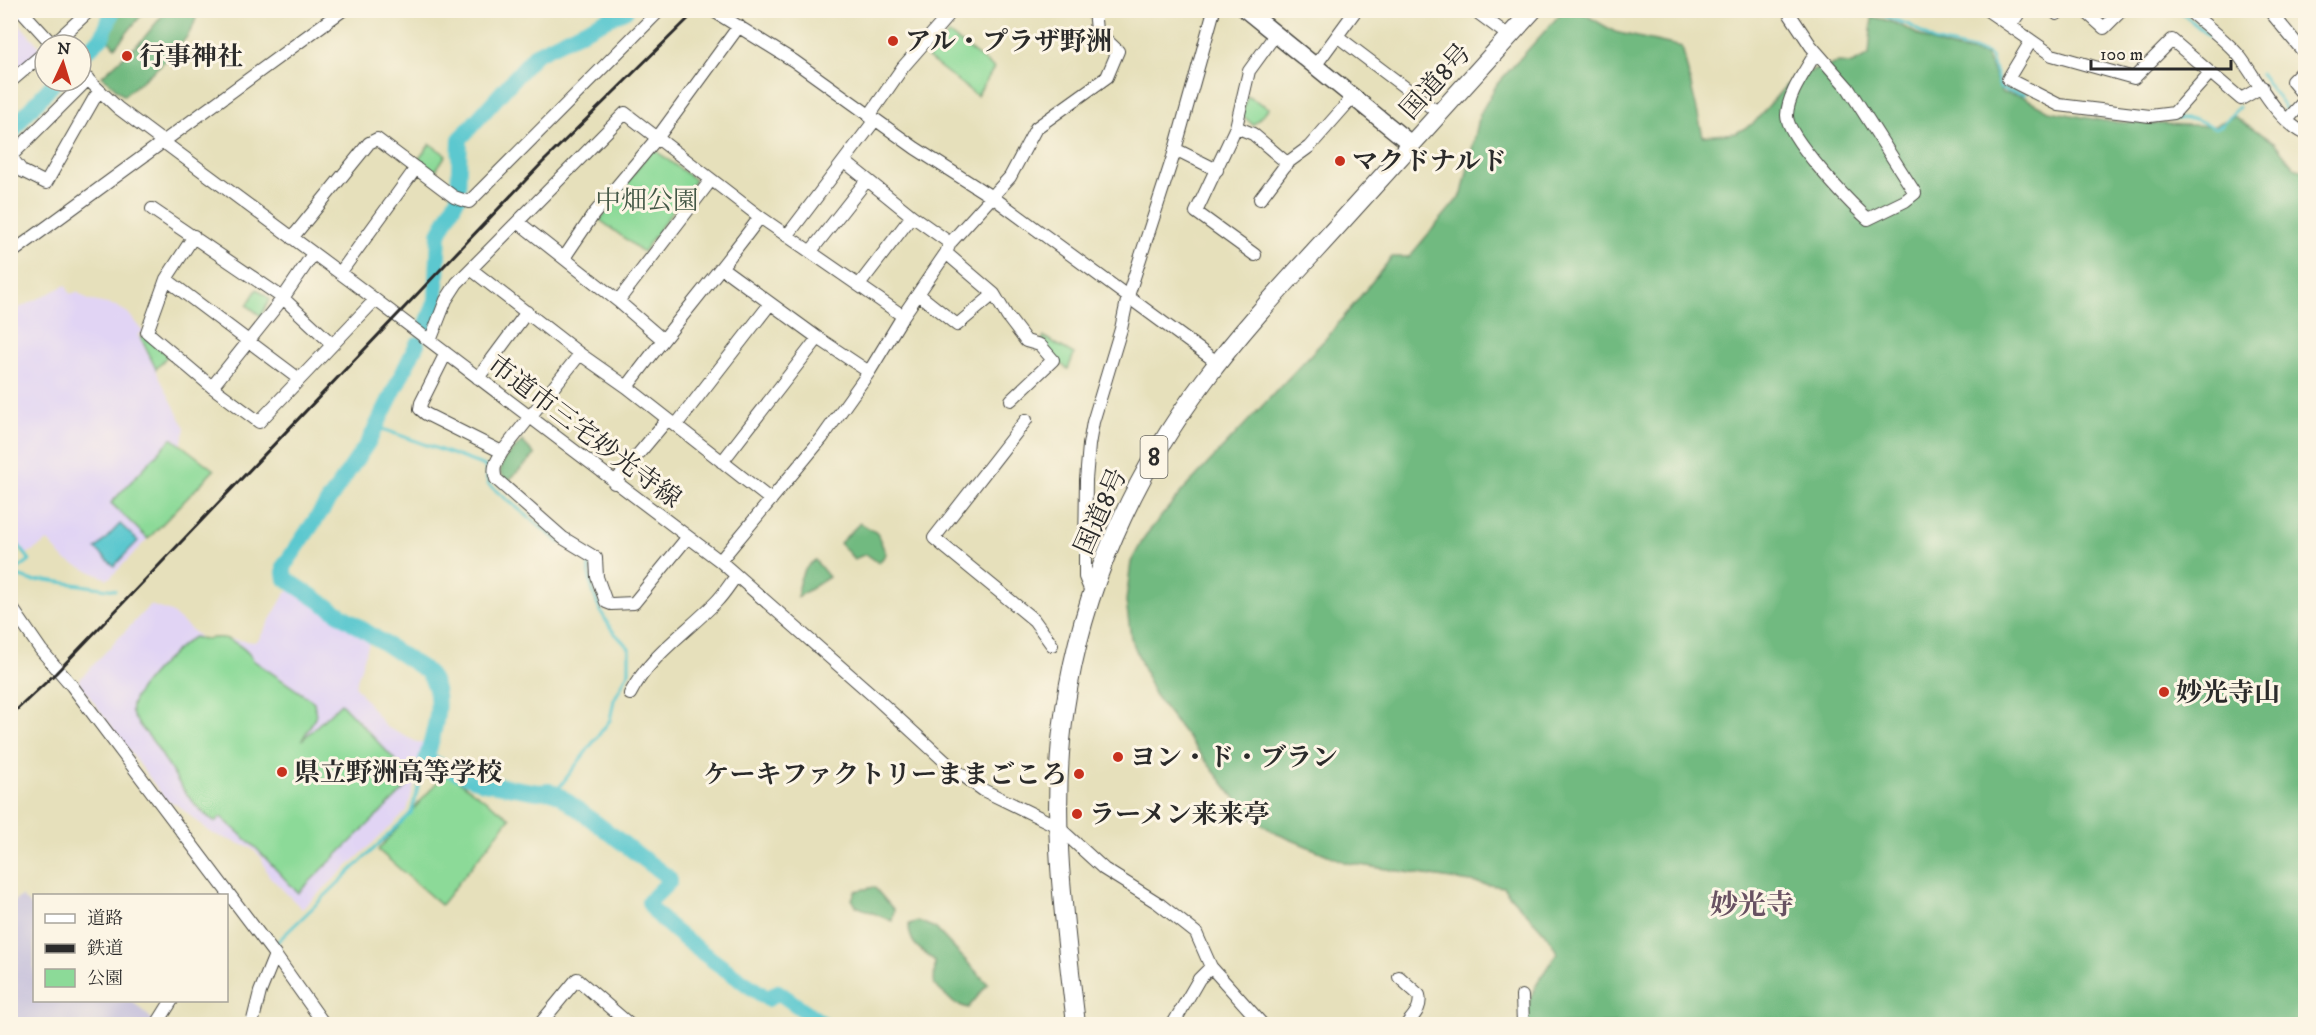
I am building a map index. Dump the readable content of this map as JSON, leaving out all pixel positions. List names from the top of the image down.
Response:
{
  "streets": {
    "highway": ["国道8号", "8"],
    "street": ["市道市三宅妙光寺線"]
  },
  "crossings": [
    ["国道8号", "市道市三宅妙光寺線"]
  ],
  "districts": ["妙光寺"],
  "parks": ["中畑公園"],
  "places": [
    "アル・プラザ野洲",
    "行事神社",
    "マクドナルド",
    "妙光寺山",
    "ヨン・ド・ブラン",
    "県立野洲高等学校",
    "ケーキファクトリーままごころ",
    "ラーメン来来亭"
  ],
  "legend": ["道路", "鉄道", "公園"],
  "scale_bar": "100 m",
  "north": "top"
}
